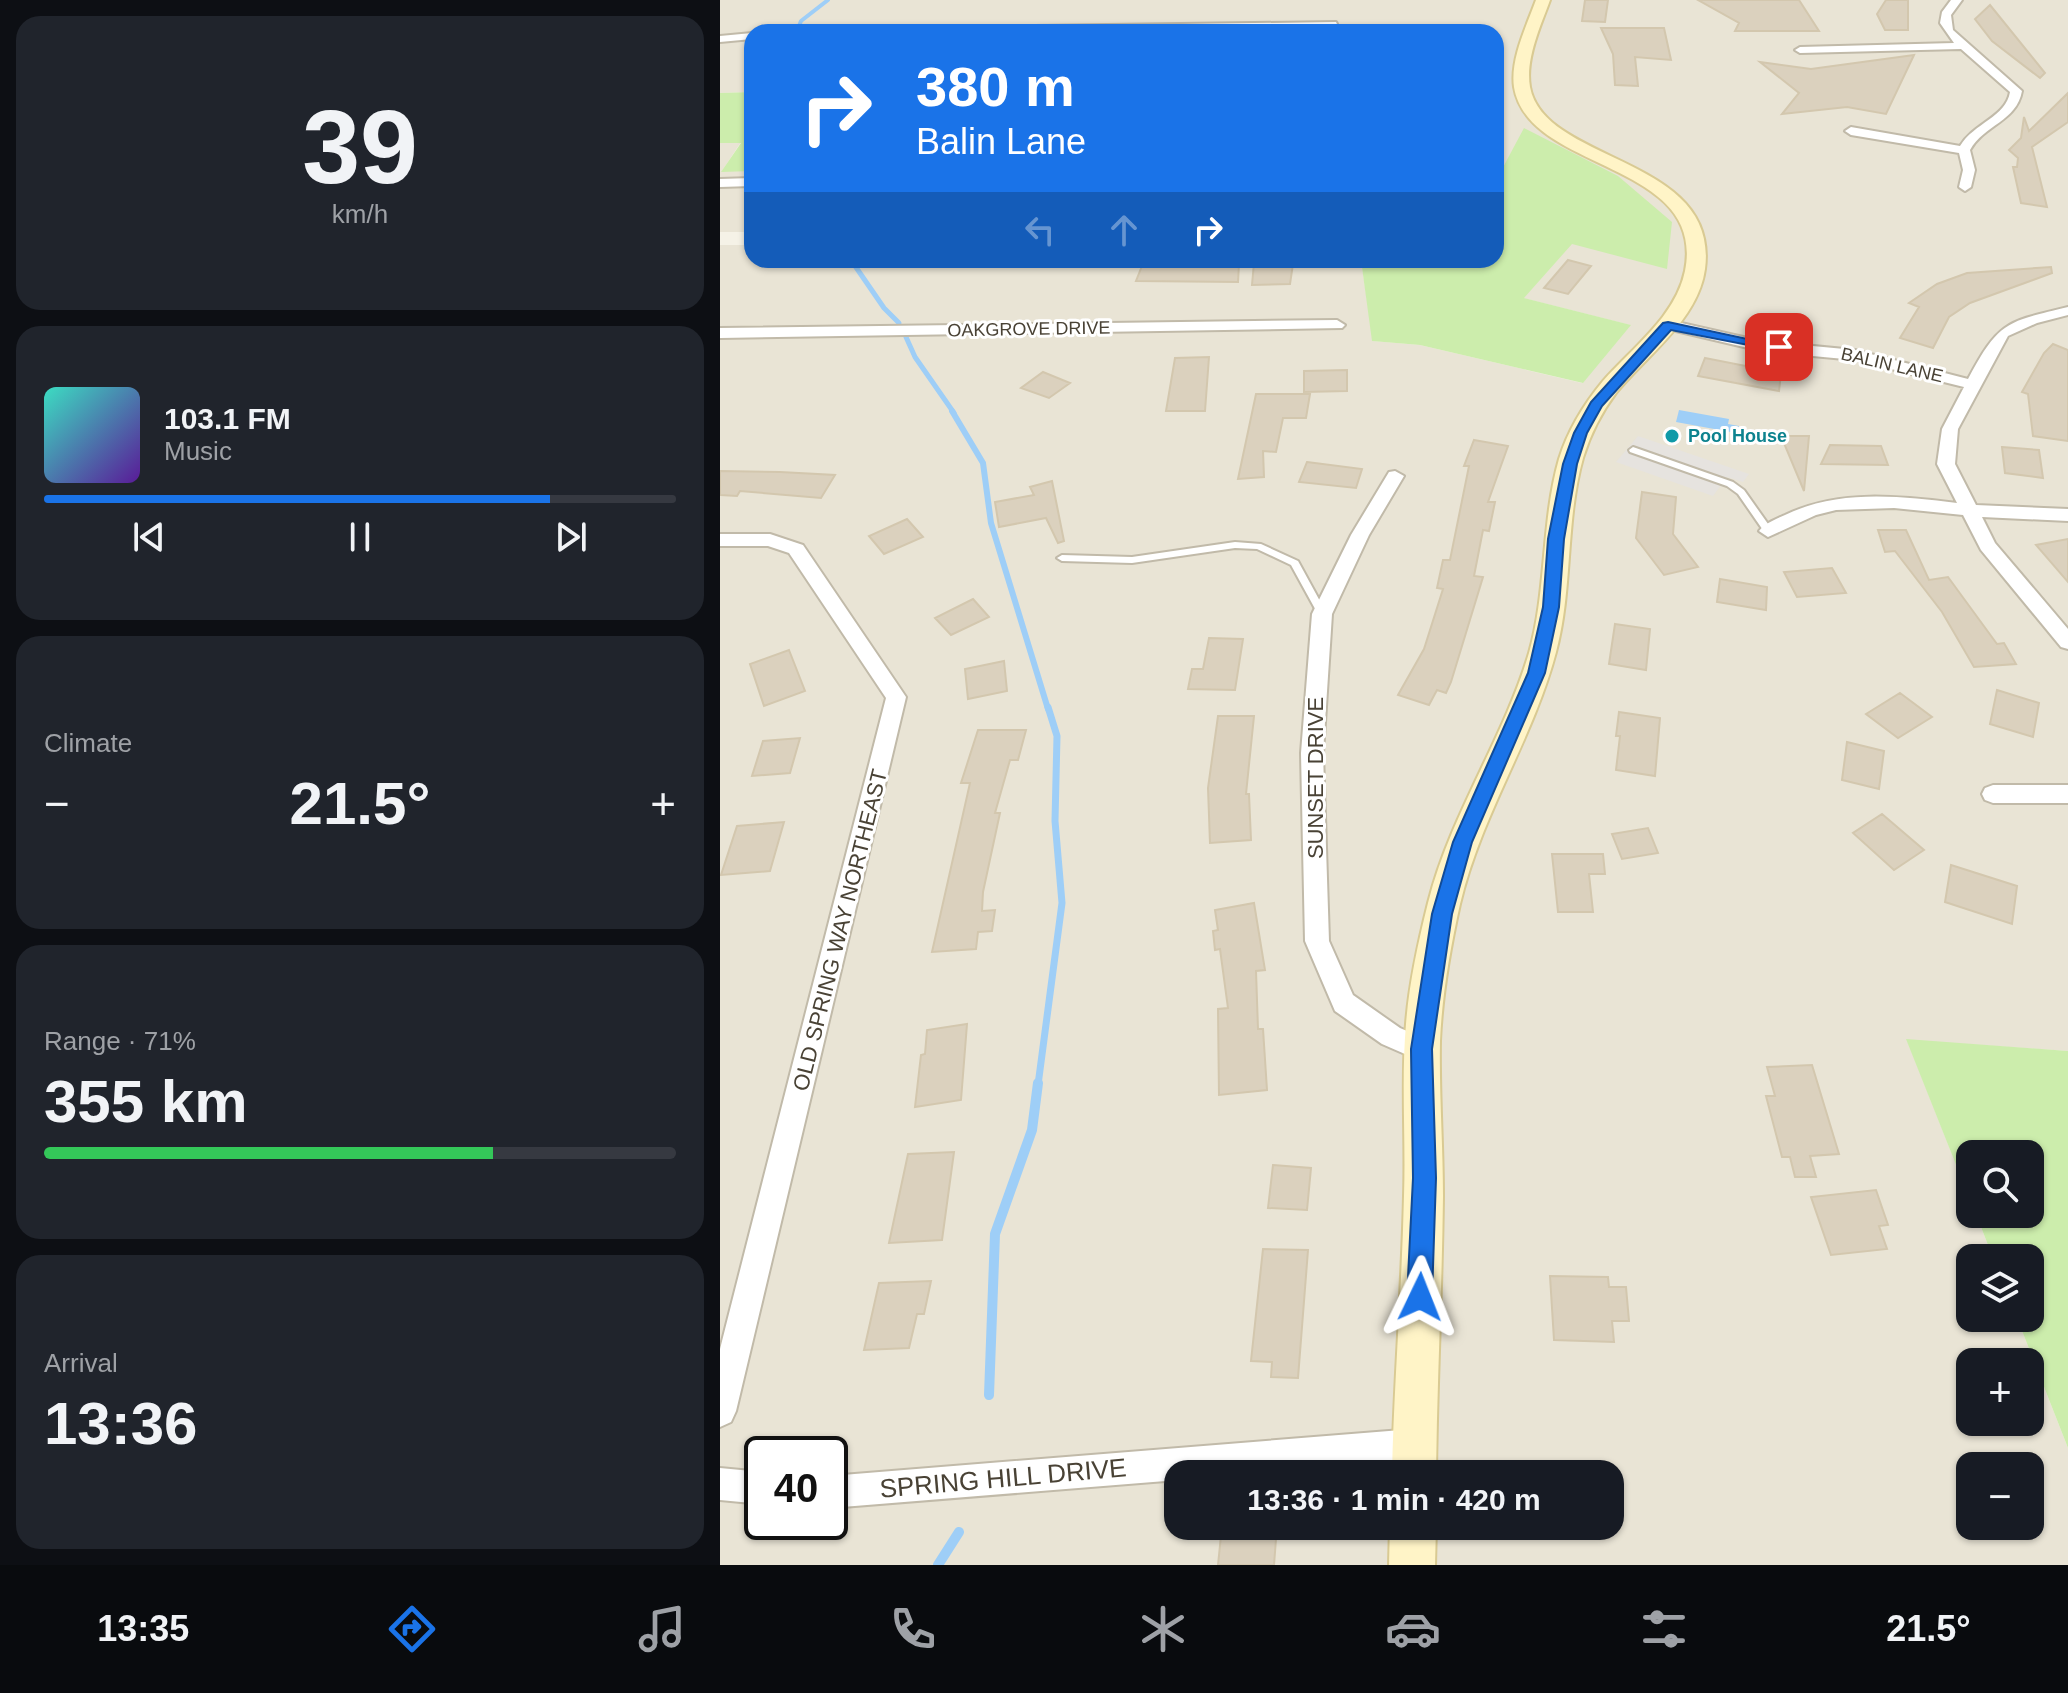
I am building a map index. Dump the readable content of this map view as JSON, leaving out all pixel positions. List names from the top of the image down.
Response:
{
  "streets": {
    "street": [
      "OAKGROVE DRIVE",
      "BALIN LANE",
      "SUNSET DRIVE",
      "OLD SPRING WAY NORTHEAST",
      "SPRING HILL DRIVE"
    ]
  },
  "places": ["Pool House"],
  "page": {
    "tile": [
      ["39", "km/h"],
      "Climate",
      ["Range · 71%", "355 km"],
      ["Arrival", "13:36"]
    ],
    "turn": ["380 m", "Balin Lane"],
    "song": ["103.1 FM", "Music"],
    "heat": ["−", "21.5°", "+"],
    "map_buttons": ["+", "−"],
    "limit": "40",
    "trip": "13:36 · 1 min · 420 m",
    "tabs": ["13:35", "21.5°"]
  }
}
